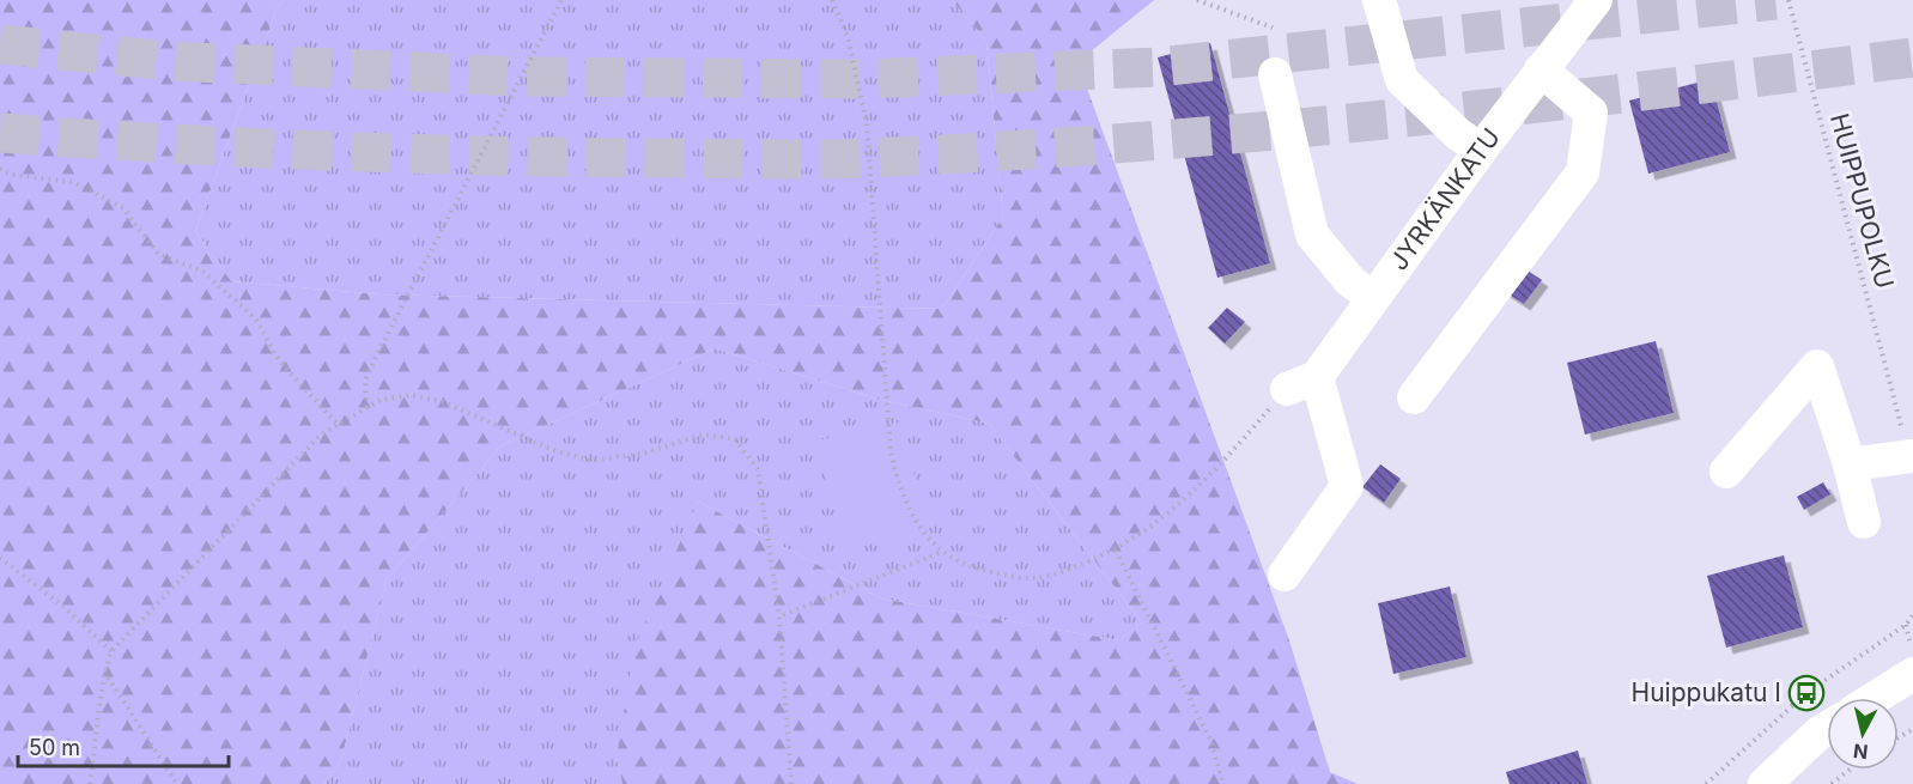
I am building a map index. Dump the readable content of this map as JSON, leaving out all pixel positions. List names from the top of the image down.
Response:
{
  "streets": {
    "street": ["JYRKÄNKATU"],
    "path": ["HUIPPUPOLKU"]
  },
  "places": {
    "bus stop": ["Huippukatu I"]
  },
  "scale_bar": "50 m",
  "north": "bottom"
}
